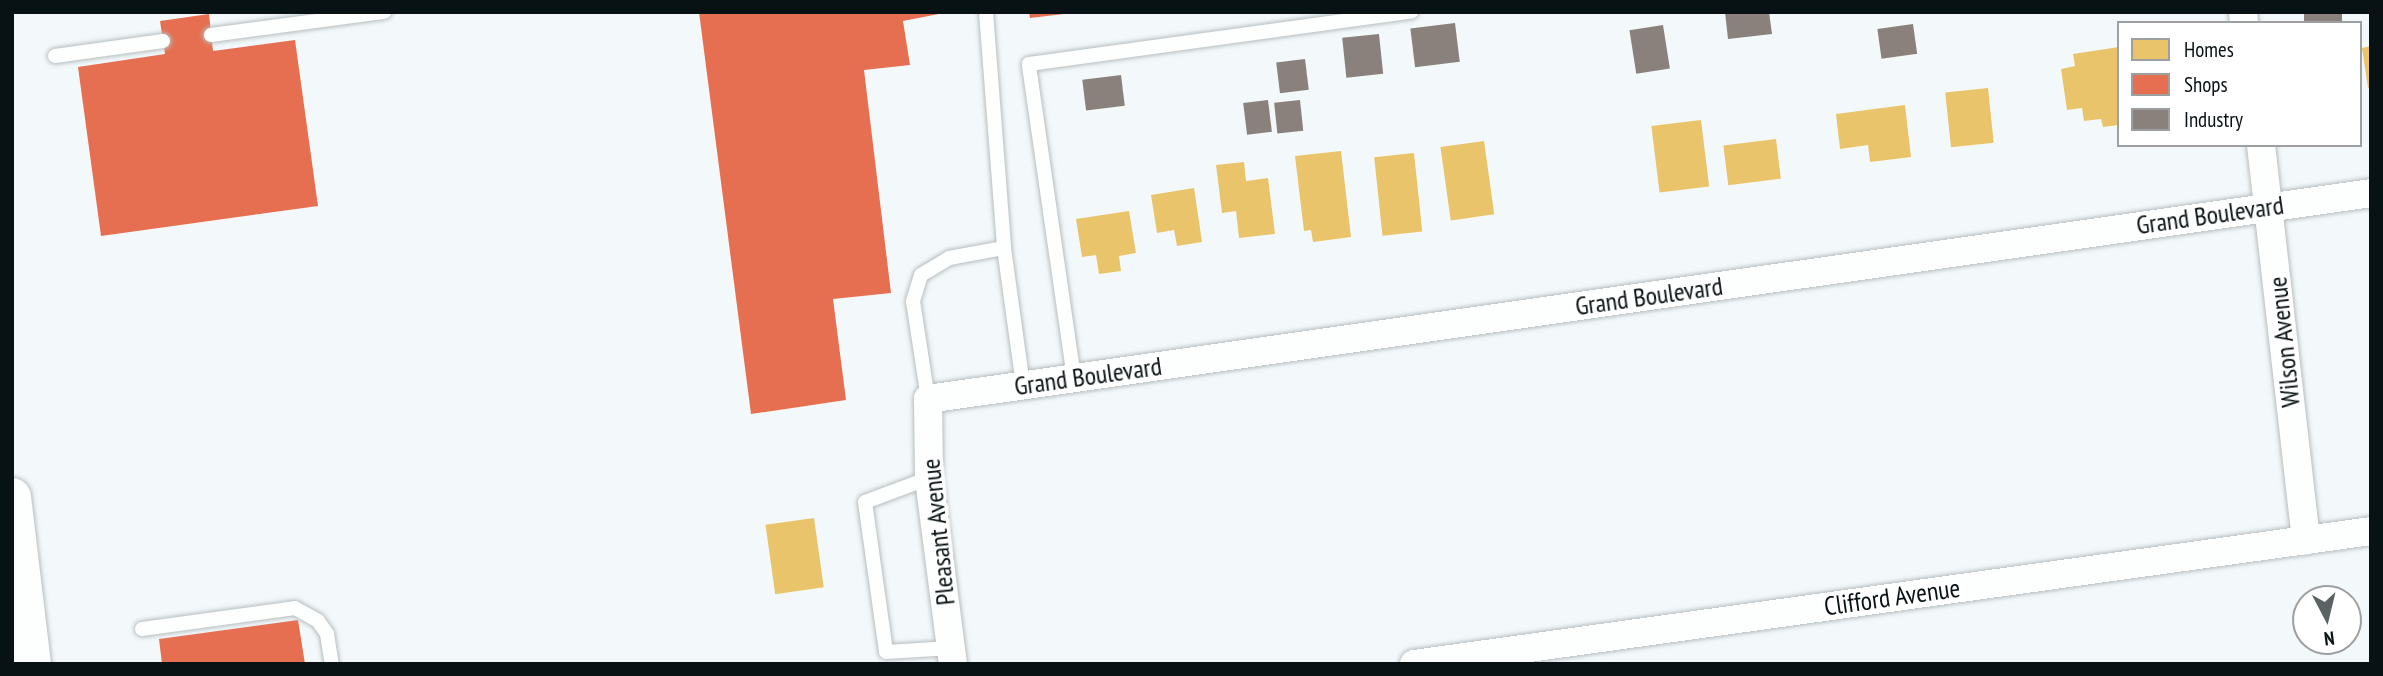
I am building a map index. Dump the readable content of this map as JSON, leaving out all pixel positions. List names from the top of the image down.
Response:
{
  "streets": {
    "street": [
      "Grand Boulevard",
      "Wilson Avenue",
      "Pleasant Avenue",
      "Clifford Avenue"
    ]
  },
  "crossings": [
    ["Grand Boulevard", "Wilson Avenue"],
    ["Grand Boulevard", "Pleasant Avenue"],
    ["Wilson Avenue", "Clifford Avenue"]
  ],
  "legend": ["Homes", "Shops", "Industry"],
  "north": "bottom"
}
